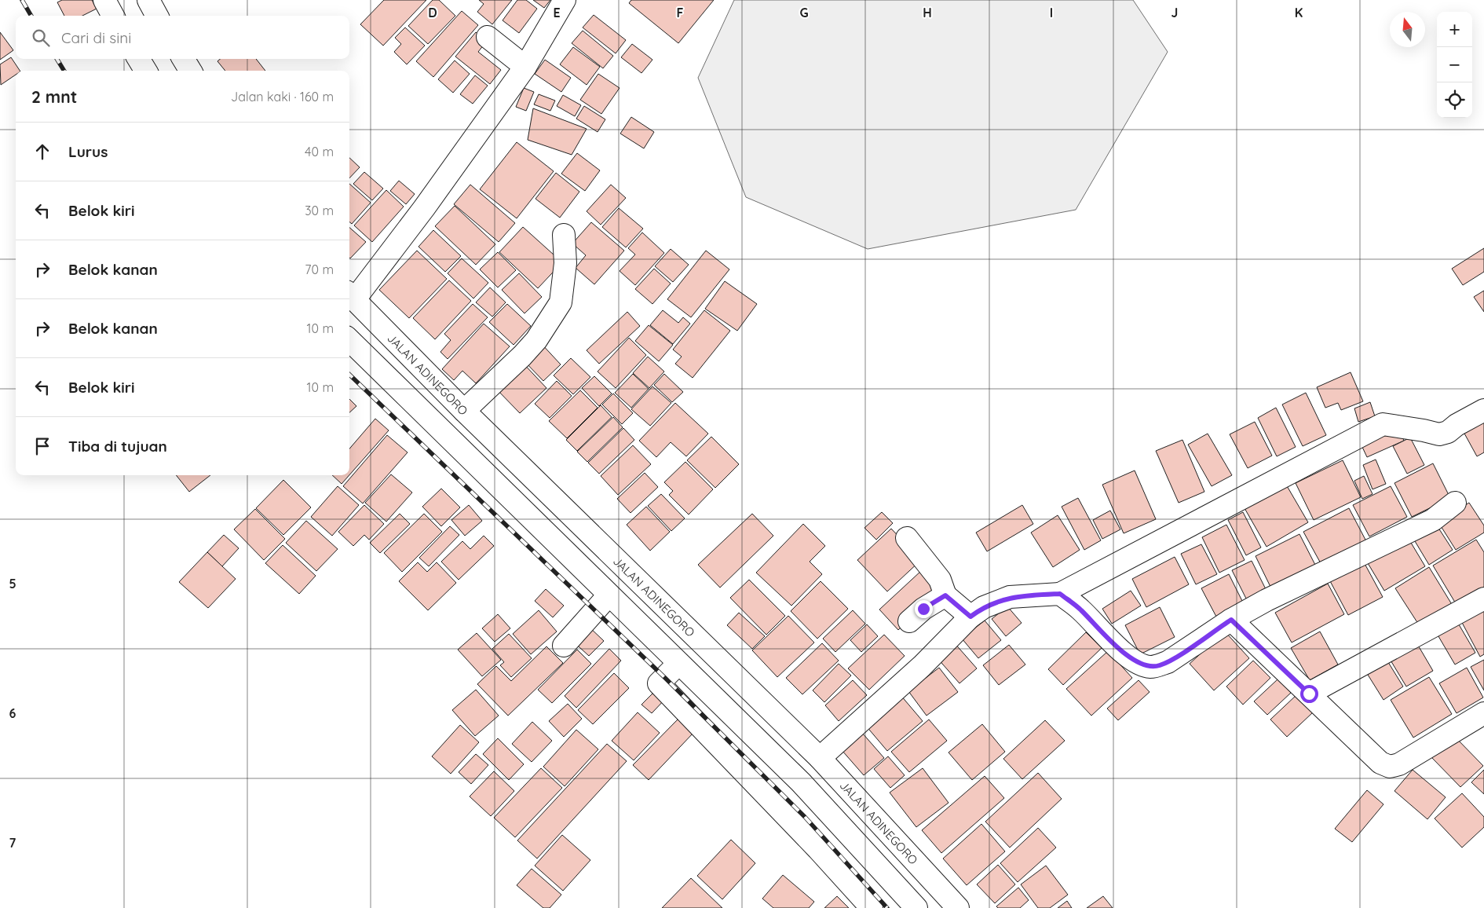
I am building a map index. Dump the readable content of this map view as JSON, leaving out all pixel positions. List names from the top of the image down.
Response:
{
  "streets": {
    "main road": ["JALAN ADINEGORO"]
  },
  "north": "top",
  "page": {
    "map_buttons": ["+", "−"],
    "search": "Cari di sini",
    "heading": ["2 mnt", "Jalan kaki · 160 m"],
    "list": [
      ["Lurus", "40 m"],
      ["Belok kiri", "30 m"],
      ["Belok kanan", "70 m"],
      ["Belok kanan", "10 m"],
      ["Belok kiri", "10 m"],
      "Tiba di tujuan"
    ]
  },
  "grid": {
    "columns": [
      "D",
      "E",
      "F",
      "G",
      "H",
      "I",
      "J",
      "K"
    ],
    "rows": ["5", "6", "7"]
  }
}
